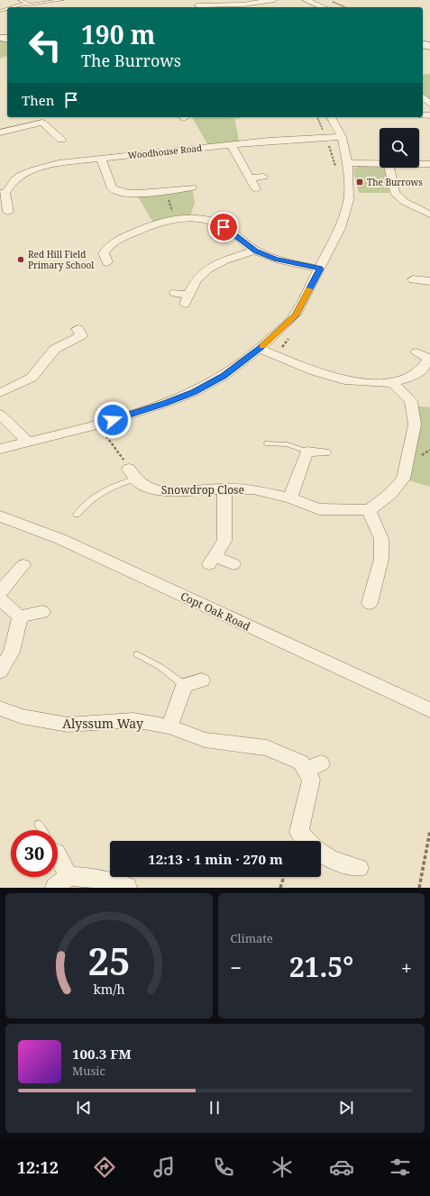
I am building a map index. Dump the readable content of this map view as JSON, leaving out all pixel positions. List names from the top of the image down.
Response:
{
  "streets": {
    "street": [
      "Woodhouse Road",
      "Snowdrop Close",
      "Copt Oak Road",
      "Alyssum Way"
    ]
  },
  "places": {
    "transit": ["The Burrows"],
    "other": ["Red Hill Field Primary School"]
  },
  "page": {
    "turn": ["190 m", "The Burrows"],
    "then": "Then",
    "limit": "30",
    "trip": "12:13 · 1 min · 270 m",
    "tile": "Climate",
    "heat": ["−", "21.5°", "+"],
    "song": ["100.3 FM", "Music"],
    "tabs": "12:12",
    "gauge": ["25", "km/h"]
  }
}
